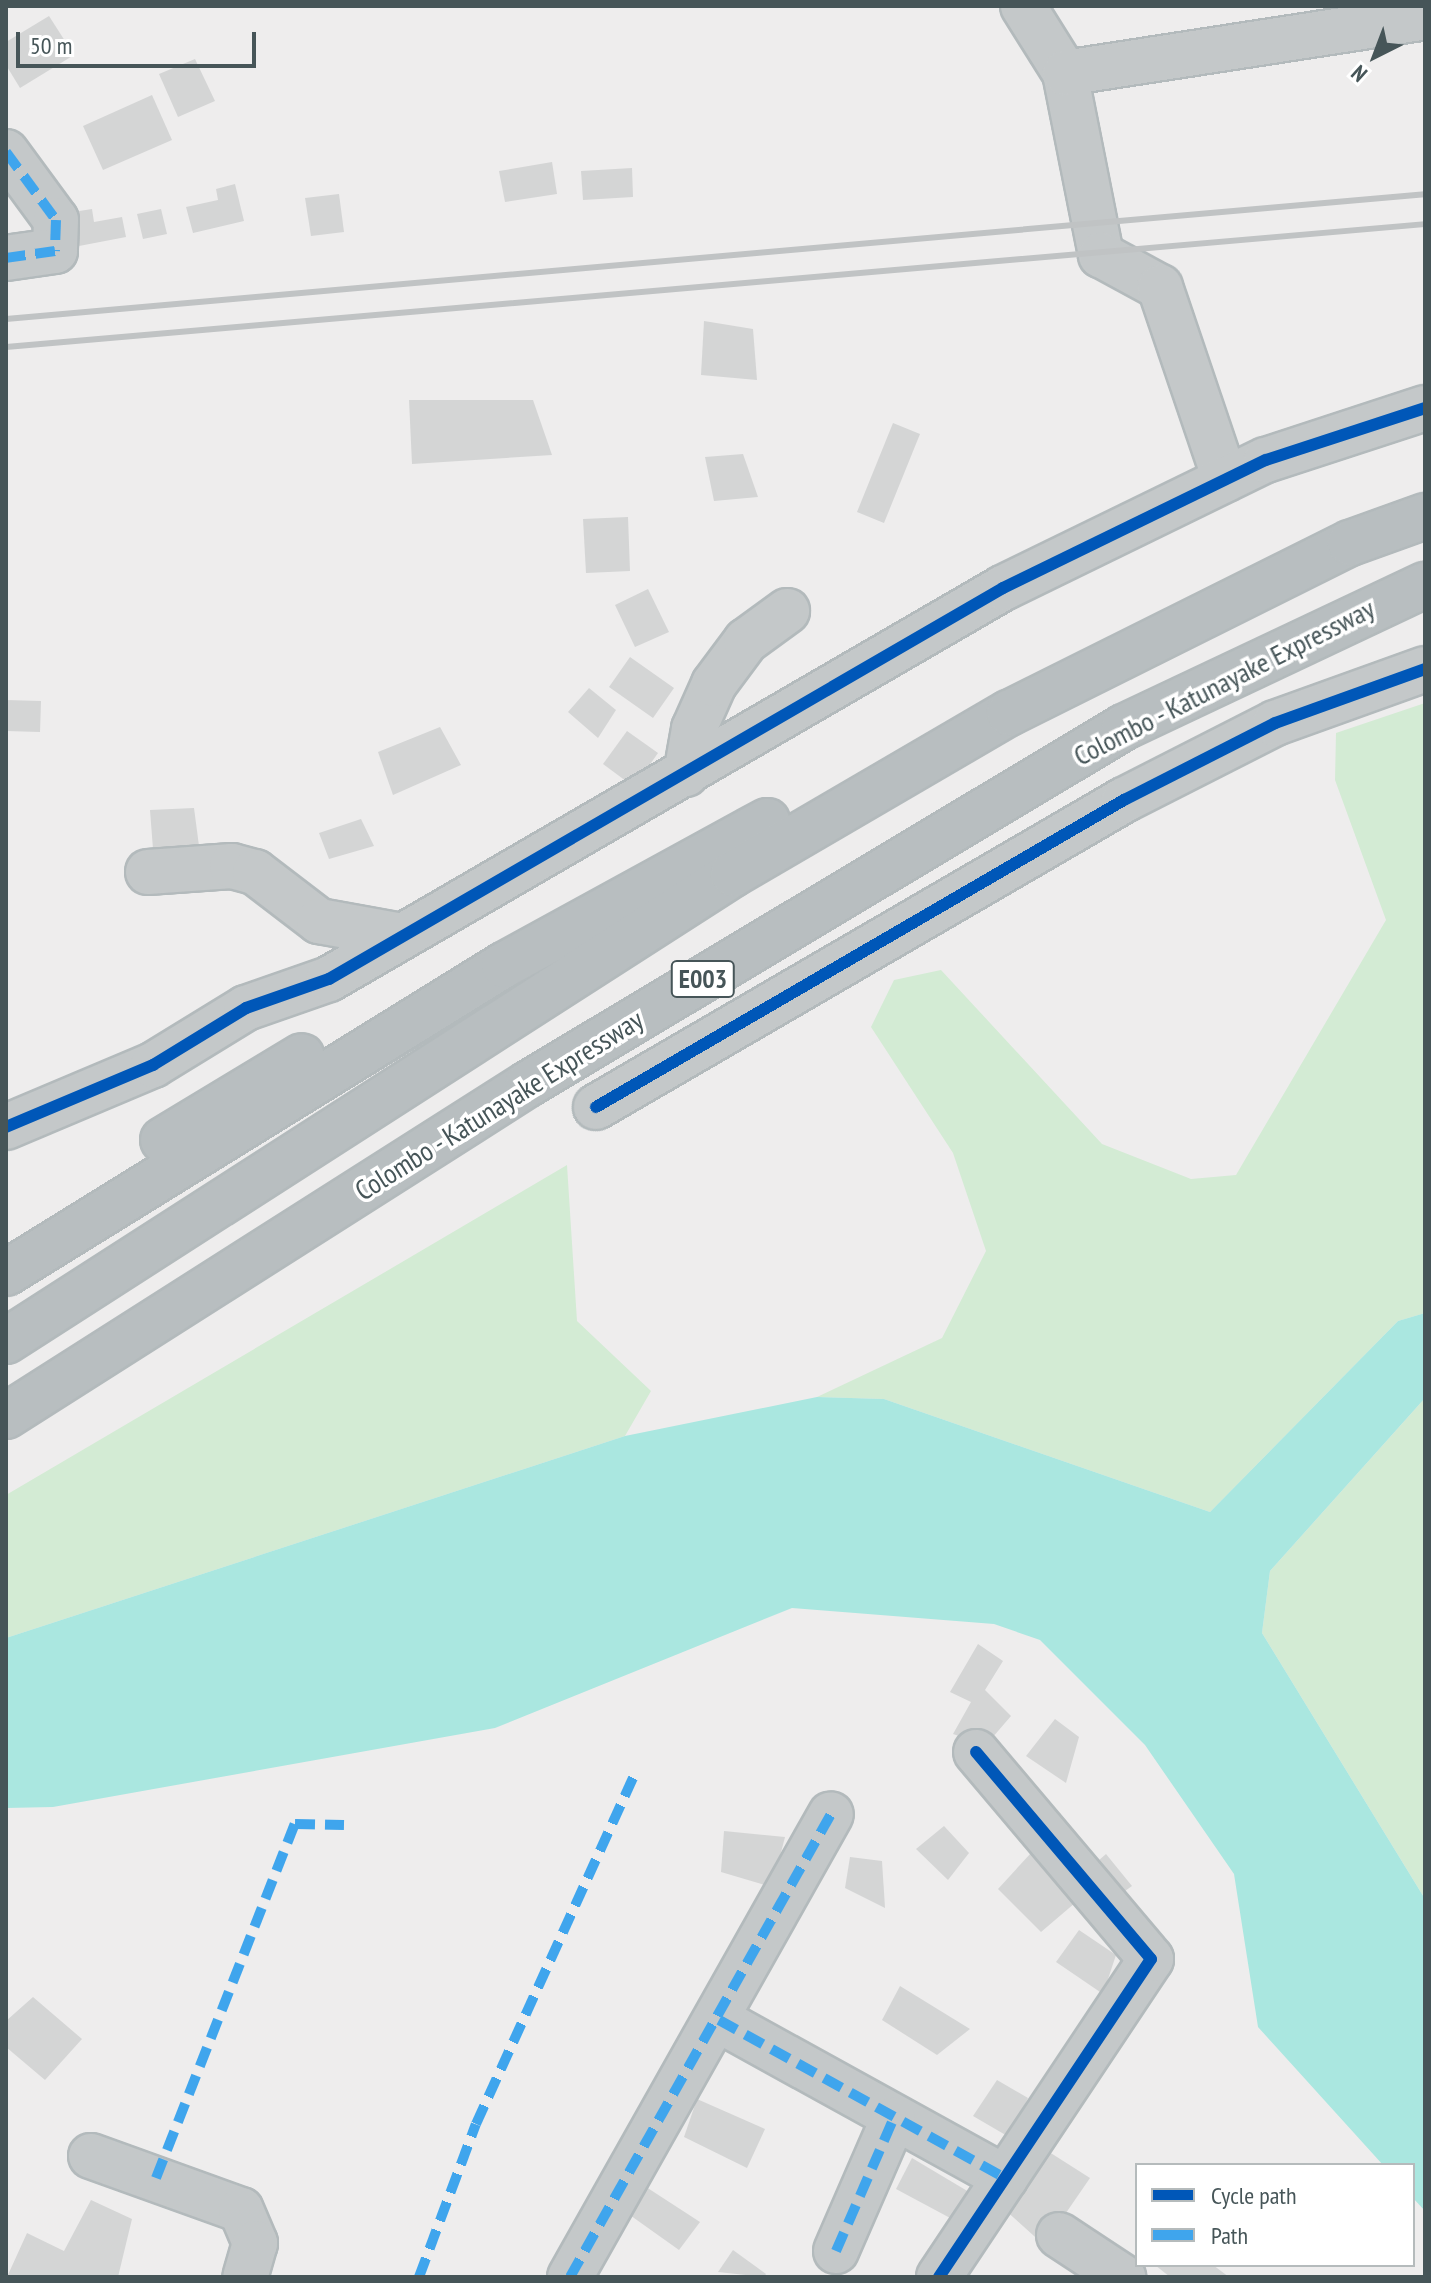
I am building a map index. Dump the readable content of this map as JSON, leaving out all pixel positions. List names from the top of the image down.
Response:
{
  "streets": {
    "highway": ["Colombo - Katunayake Expressway", "E003"]
  },
  "legend": ["Cycle path", "Path"],
  "scale_bar": "50 m",
  "north": "bottom left"
}
